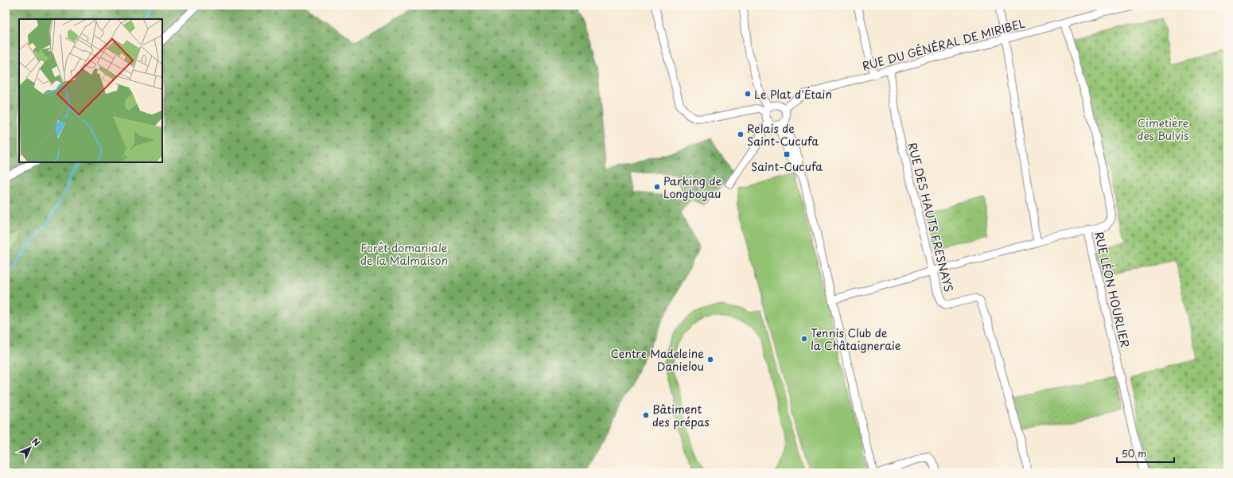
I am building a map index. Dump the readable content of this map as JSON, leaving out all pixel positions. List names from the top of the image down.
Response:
{
  "streets": {
    "street": ["RUE DU GÉNÉRAL DE MIRIBEL", "RUE DES HAUTS FRESNAYS", "RUE LÉON HOURLIER"]
  },
  "crossings": [
    ["RUE DU GÉNÉRAL DE MIRIBEL", "RUE DES HAUTS FRESNAYS"],
    ["RUE DES HAUTS FRESNAYS", "RUE LÉON HOURLIER"]
  ],
  "parks": ["Cimetière des Bulvis", "Forêt domaniale de la Malmaison"],
  "places": {
    "other": [
      "Le Plat d'Étain",
      "Relais de Saint-Cucufa",
      "Parking de Longboyau",
      "Tennis Club de la Châtaigneraie",
      "Centre Madeleine Danielou",
      "Bâtiment des prépas"
    ],
    "transit": ["Saint-Cucufa"]
  },
  "scale_bar": "50 m",
  "north": "top right"
}
